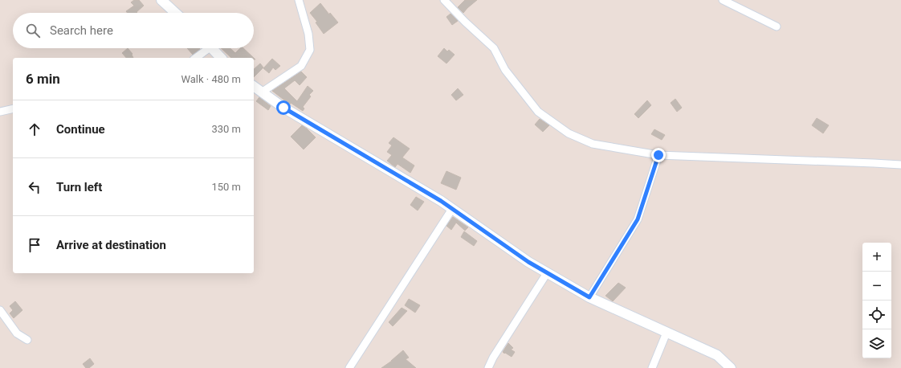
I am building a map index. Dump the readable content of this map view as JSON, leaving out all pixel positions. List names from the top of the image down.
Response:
{
  "page": {
    "search": "Search here",
    "heading": ["6 min", "Walk · 480 m"],
    "list": [
      ["Continue", "330 m"],
      ["Turn left", "150 m"],
      "Arrive at destination"
    ],
    "map_buttons": ["+", "−"]
  }
}
